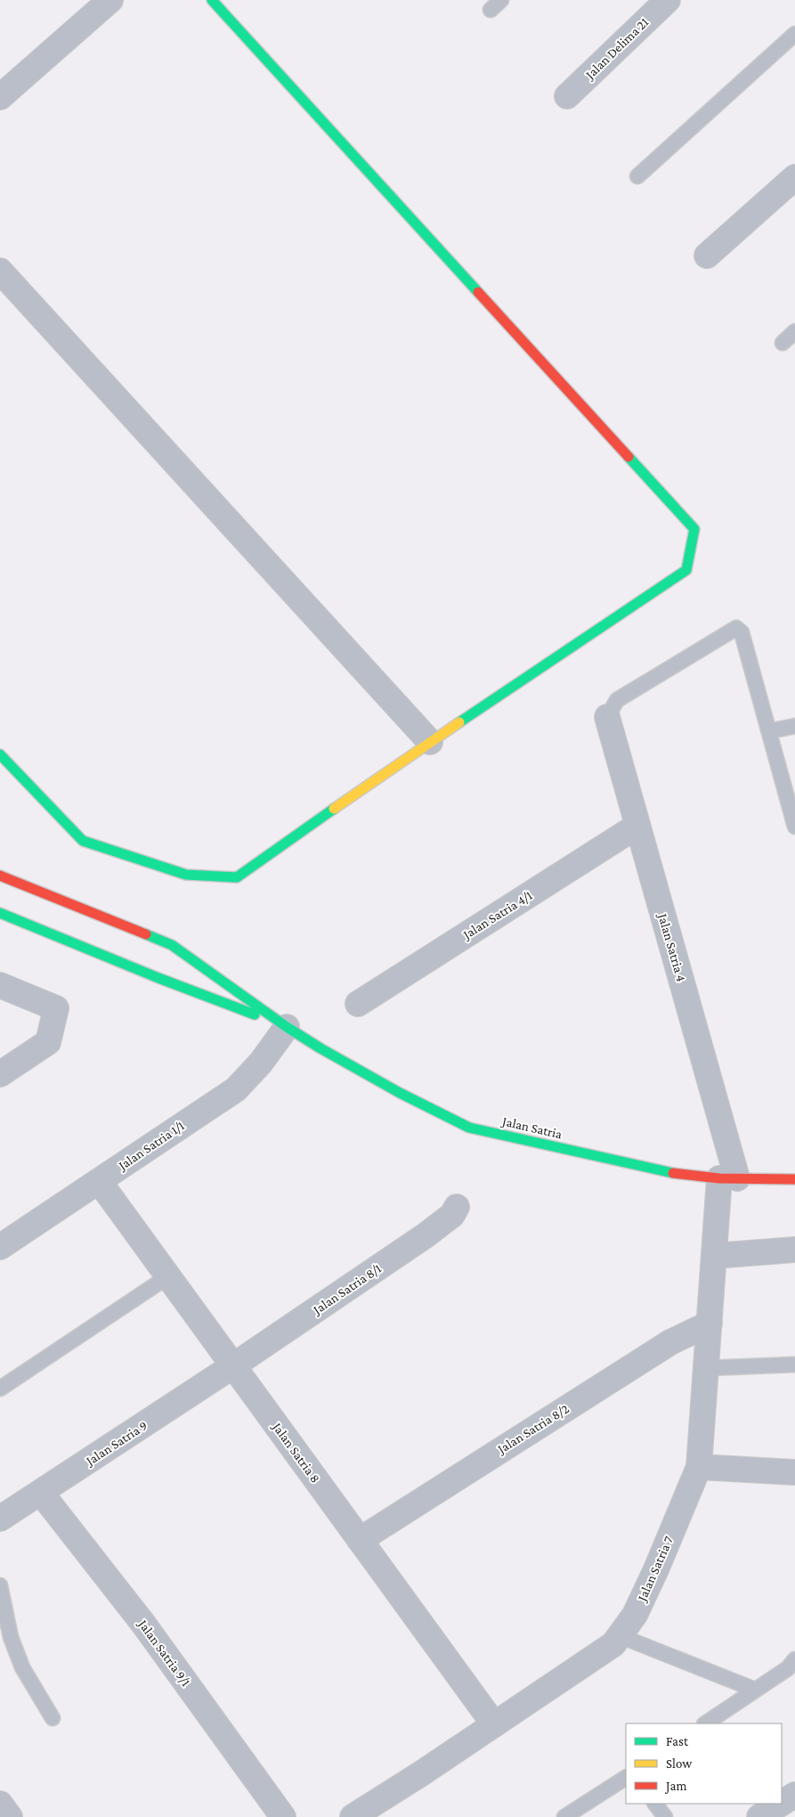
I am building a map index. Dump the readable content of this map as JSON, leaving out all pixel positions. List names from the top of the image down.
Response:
{
  "streets": {
    "street": [
      "Jalan Delima 21",
      "Jalan Satria 4/1",
      "Jalan Satria 4",
      "Jalan Satria",
      "Jalan Satria 1/1",
      "Jalan Satria 8/1",
      "Jalan Satria 8/2",
      "Jalan Satria 9",
      "Jalan Satria 8",
      "Jalan Satria 7",
      "Jalan Satria 9/1"
    ]
  },
  "crossings": [
    ["Jalan Satria 4/1", "Jalan Satria 4"],
    ["Jalan Satria 4", "Jalan Satria"],
    ["Jalan Satria 4", "Jalan Satria 7"],
    ["Jalan Satria", "Jalan Satria 1/1"],
    ["Jalan Satria", "Jalan Satria 7"],
    ["Jalan Satria 1/1", "Jalan Satria 8"],
    ["Jalan Satria 8/1", "Jalan Satria 9"],
    ["Jalan Satria 8/1", "Jalan Satria 8"],
    ["Jalan Satria 8/2", "Jalan Satria 8"],
    ["Jalan Satria 8/2", "Jalan Satria 7"],
    ["Jalan Satria 9", "Jalan Satria 8"],
    ["Jalan Satria 9", "Jalan Satria 9/1"],
    ["Jalan Satria 8", "Jalan Satria 7"]
  ],
  "legend": ["Fast", "Slow", "Jam"]
}
